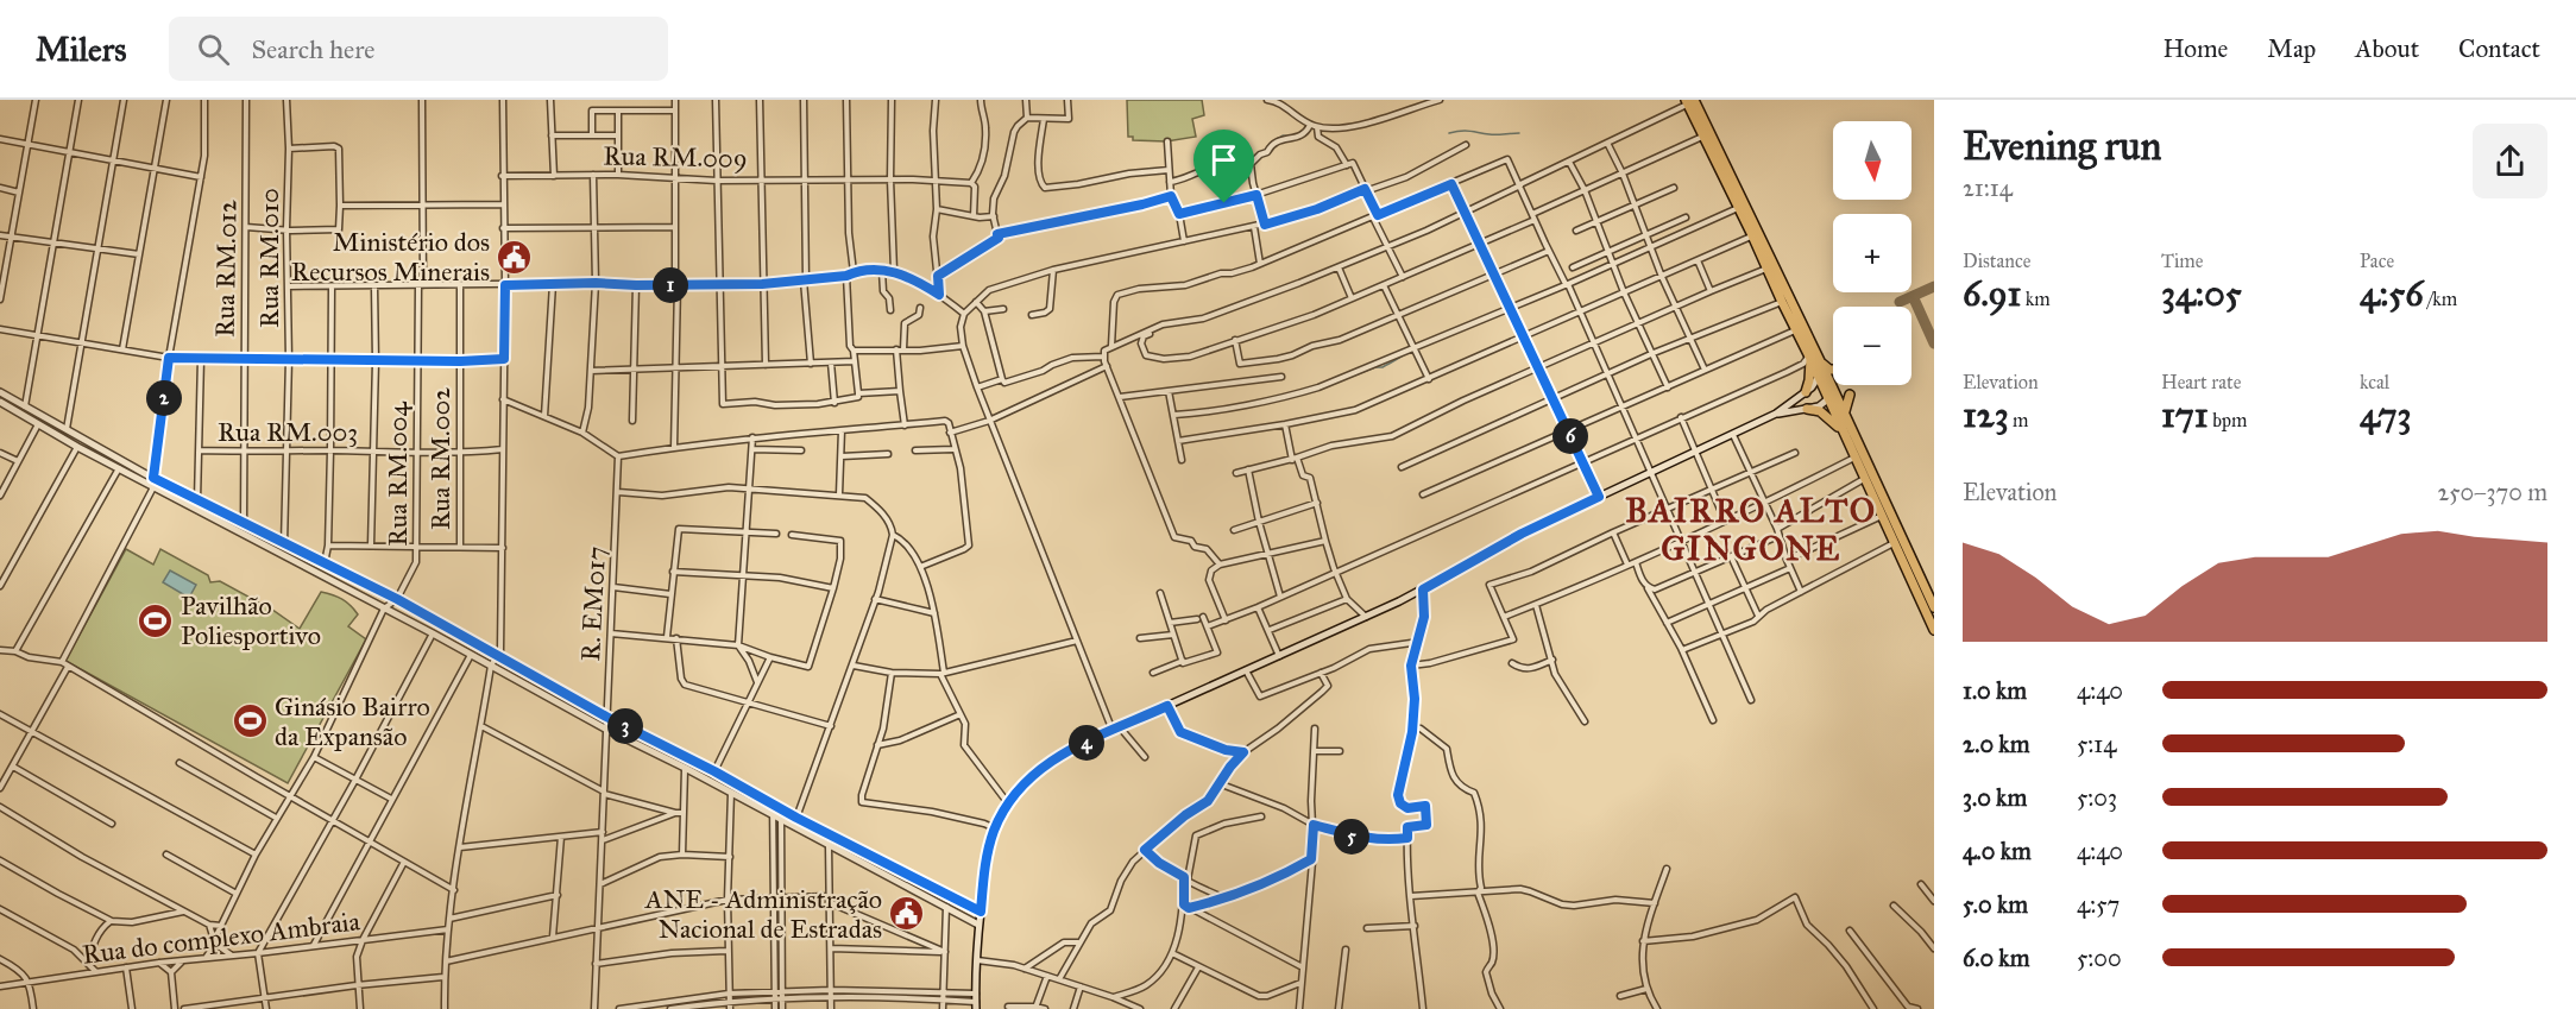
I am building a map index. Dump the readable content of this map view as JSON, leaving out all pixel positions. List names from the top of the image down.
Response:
{
  "streets": {
    "street": [
      "Rua RM.009",
      "Rua RM.010",
      "Rua RM.012",
      "Rua RM.003",
      "Rua RM.002",
      "Rua RM.004",
      "R. EM017",
      "Rua do complexo Ambraia"
    ]
  },
  "crossings": [
    ["Rua RM.010", "Rua RM.003"],
    ["Rua RM.012", "Rua RM.003"],
    ["Rua RM.003", "Rua RM.002"],
    ["Rua RM.003", "Rua RM.004"]
  ],
  "districts": ["BAIRRO ALTO GINGONE"],
  "places": {
    "public building": ["Ministério dos Recursos Minerais", "ANE - Administração Nacional de Estradas"],
    "sports": ["Pavilhão Poliesportivo", "Ginásio Bairro da Expansão"]
  },
  "north": "bottom",
  "page": {
    "header": "Milers",
    "search": "Search here",
    "nav": [
      "Home",
      "Map",
      "About",
      "Contact"
    ],
    "heading": ["Evening run", "21:14"],
    "map_buttons": ["+", "−"],
    "stats": [
      ["Distance", "6.91 km"],
      ["Time", "34:05"],
      ["Pace", "4:56 /km"],
      ["Elevation", "123 m"],
      ["Heart rate", "171 bpm"],
      ["kcal", "473"]
    ],
    "pins": [
      "1",
      "2",
      "6",
      "3",
      "4",
      "5"
    ],
    "chart": ["Elevation", "250–370 m"],
    "list": [
      {
        "name": "1.0 km",
        "note": "4:40"
      },
      {
        "name": "2.0 km",
        "note": "5:14"
      },
      {
        "name": "3.0 km",
        "note": "5:03"
      },
      {
        "name": "4.0 km",
        "note": "4:40"
      },
      {
        "name": "5.0 km",
        "note": "4:57"
      },
      {
        "name": "6.0 km",
        "note": "5:00"
      }
    ]
  }
}
